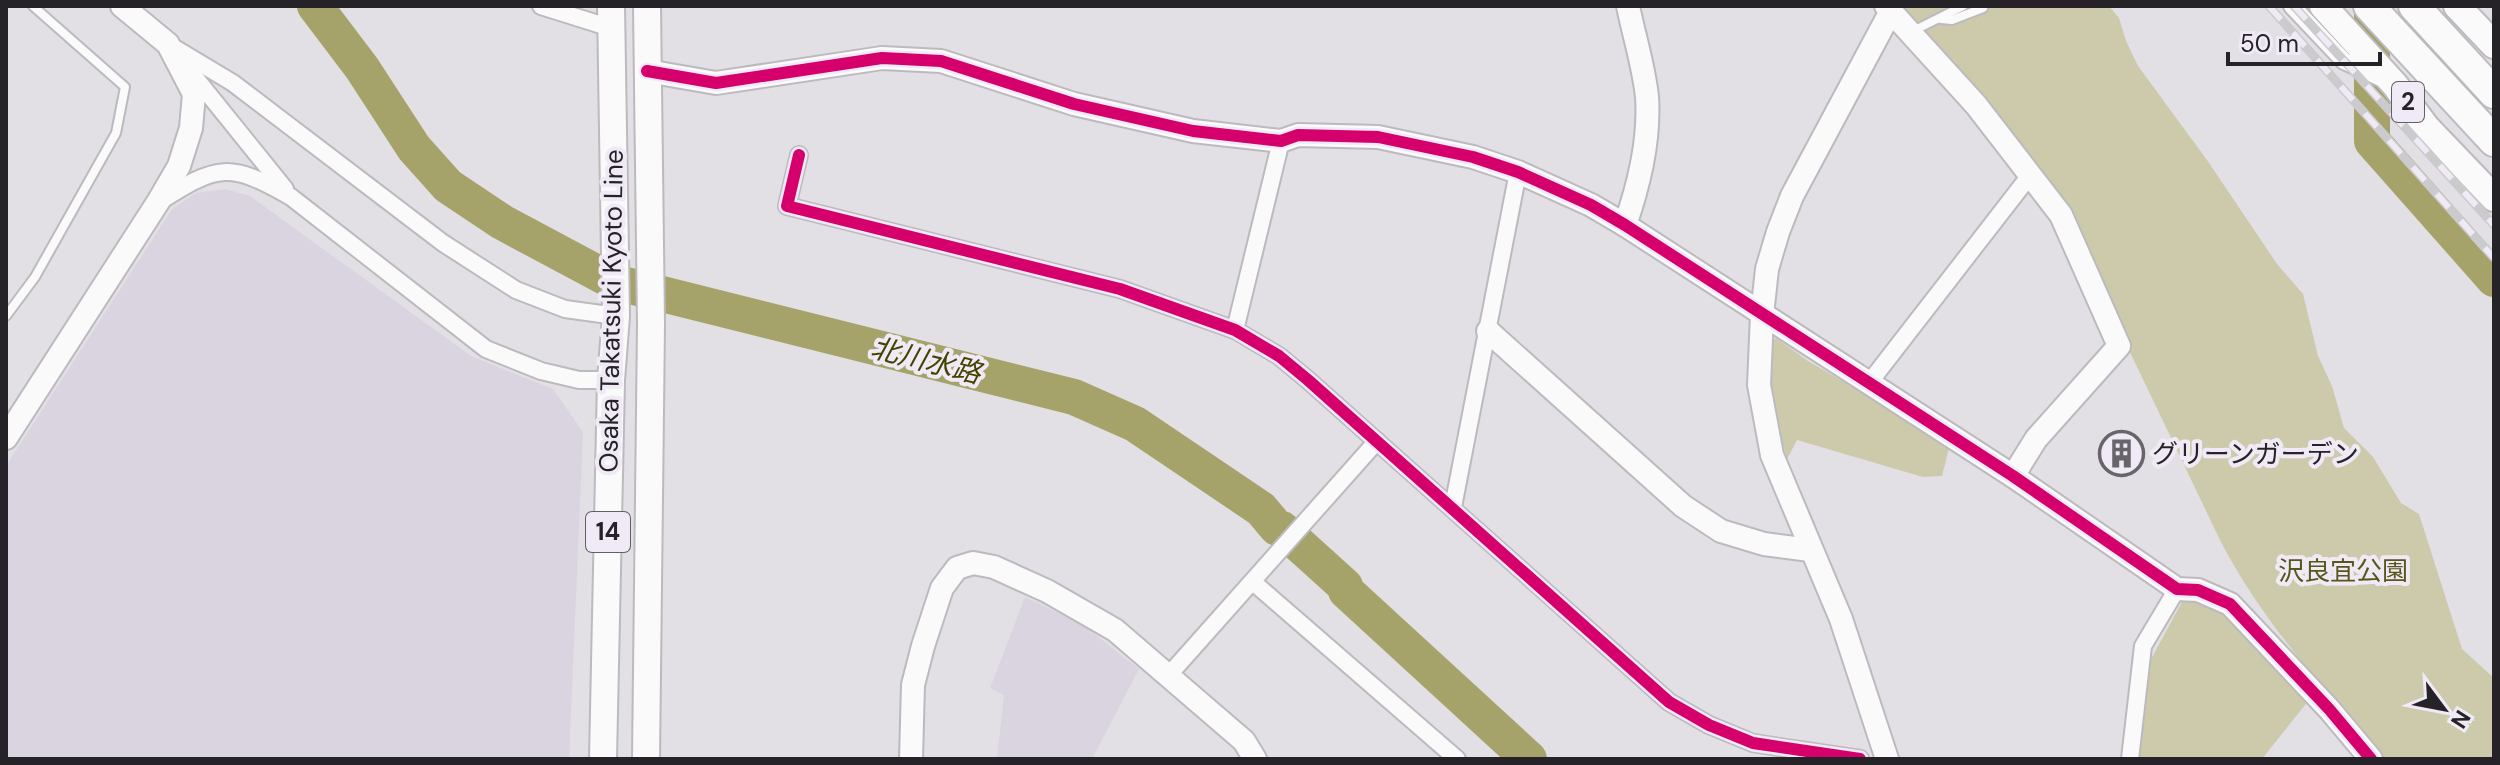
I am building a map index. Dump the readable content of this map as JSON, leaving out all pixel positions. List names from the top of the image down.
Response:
{
  "streets": {
    "main road": ["2", "Osaka Takatsuki Kyoto Line", "14"]
  },
  "water": ["北川水路"],
  "parks": ["沢良宜公園"],
  "places": {
    "building": ["グリーンガーデン"]
  },
  "scale_bar": "50 m",
  "north": "bottom right"
}
